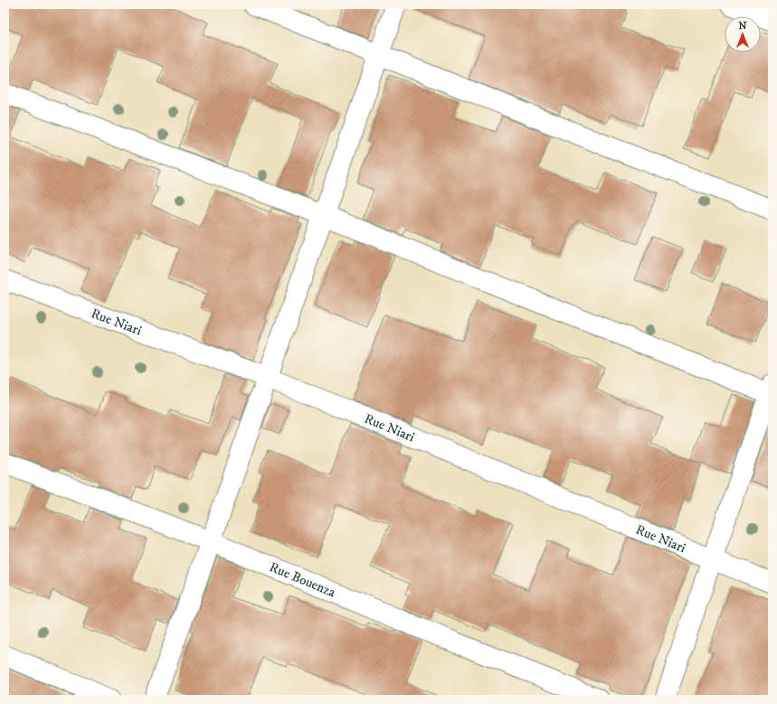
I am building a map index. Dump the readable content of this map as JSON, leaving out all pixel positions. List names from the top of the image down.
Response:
{
  "streets": {
    "street": ["Rue Niari", "Rue Bouenza"]
  },
  "north": "top"
}
